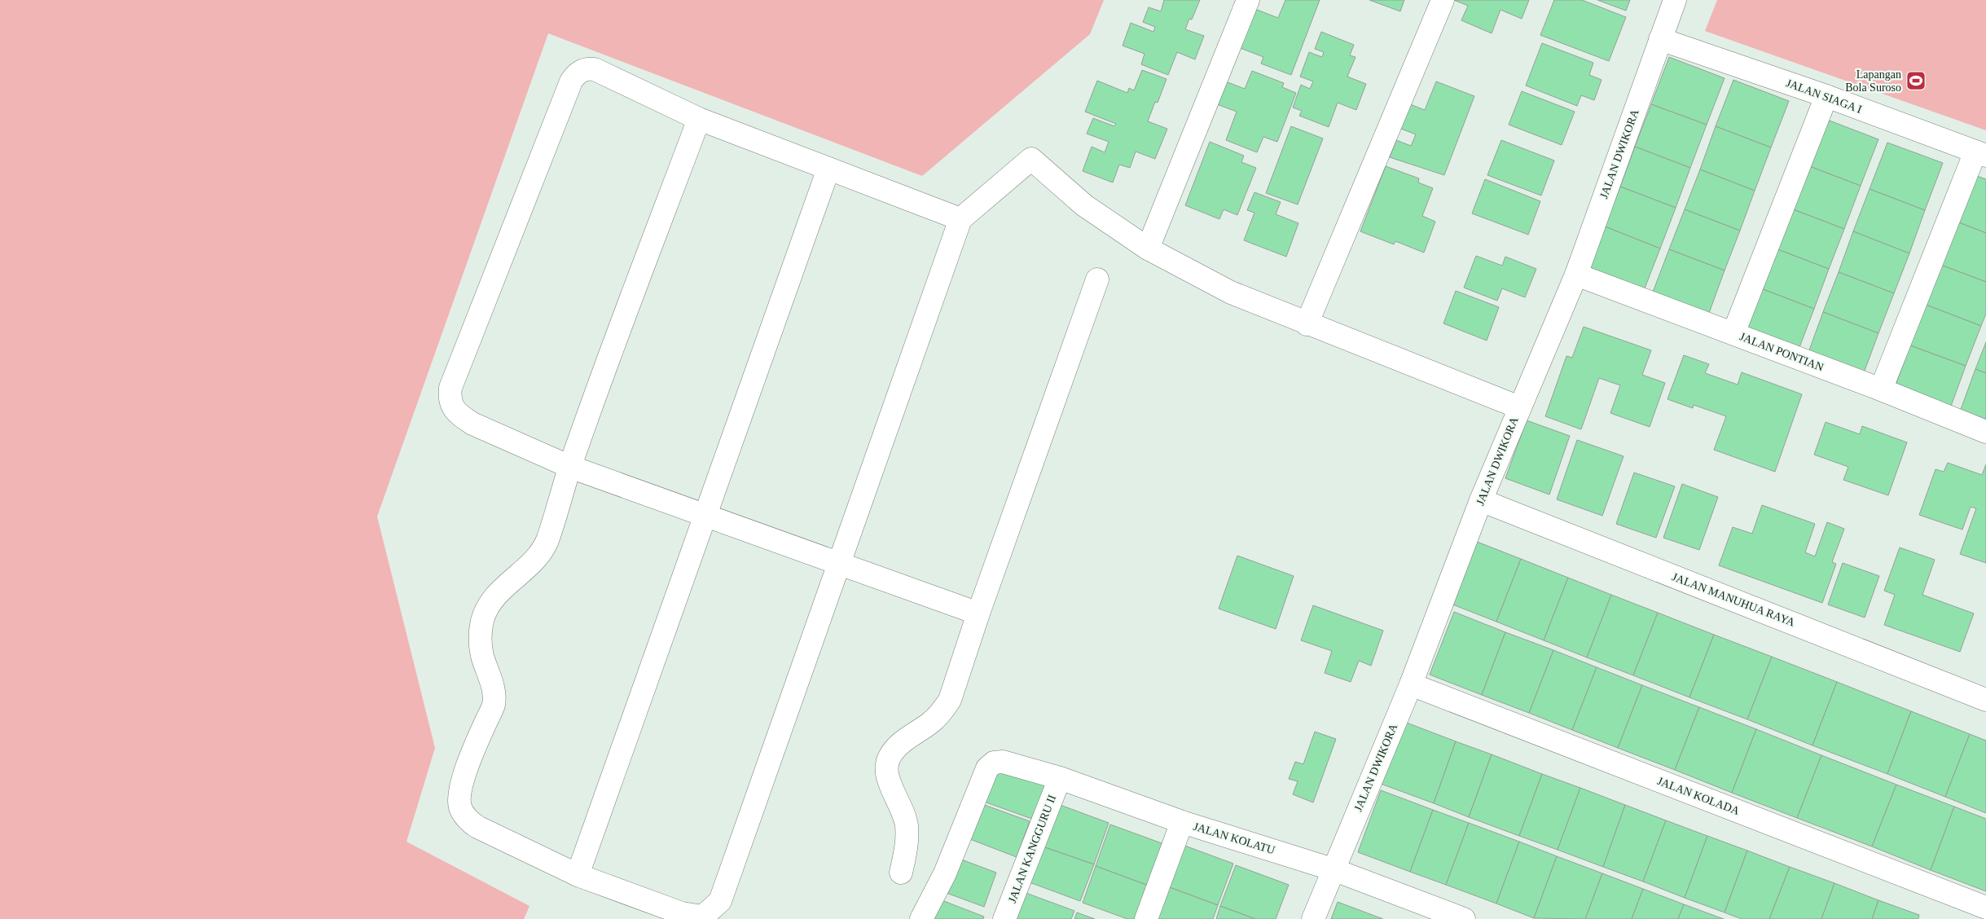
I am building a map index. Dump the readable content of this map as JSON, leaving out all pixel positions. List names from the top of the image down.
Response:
{
  "streets": {
    "street": [
      "JALAN SIAGA I",
      "JALAN DWIKORA",
      "JALAN PONTIAN",
      "JALAN MANUHUA RAYA",
      "JALAN KOLADA",
      "JALAN KOLATU",
      "JALAN KANGGURU II"
    ]
  },
  "crossings": [
    ["JALAN SIAGA I", "JALAN DWIKORA"],
    ["JALAN DWIKORA", "JALAN PONTIAN"],
    ["JALAN DWIKORA", "JALAN MANUHUA RAYA"],
    ["JALAN DWIKORA", "JALAN KOLADA"],
    ["JALAN DWIKORA", "JALAN KOLATU"],
    ["JALAN KOLATU", "JALAN KANGGURU II"]
  ],
  "places": {
    "sports": ["Lapangan Bola Suroso"]
  }
}
